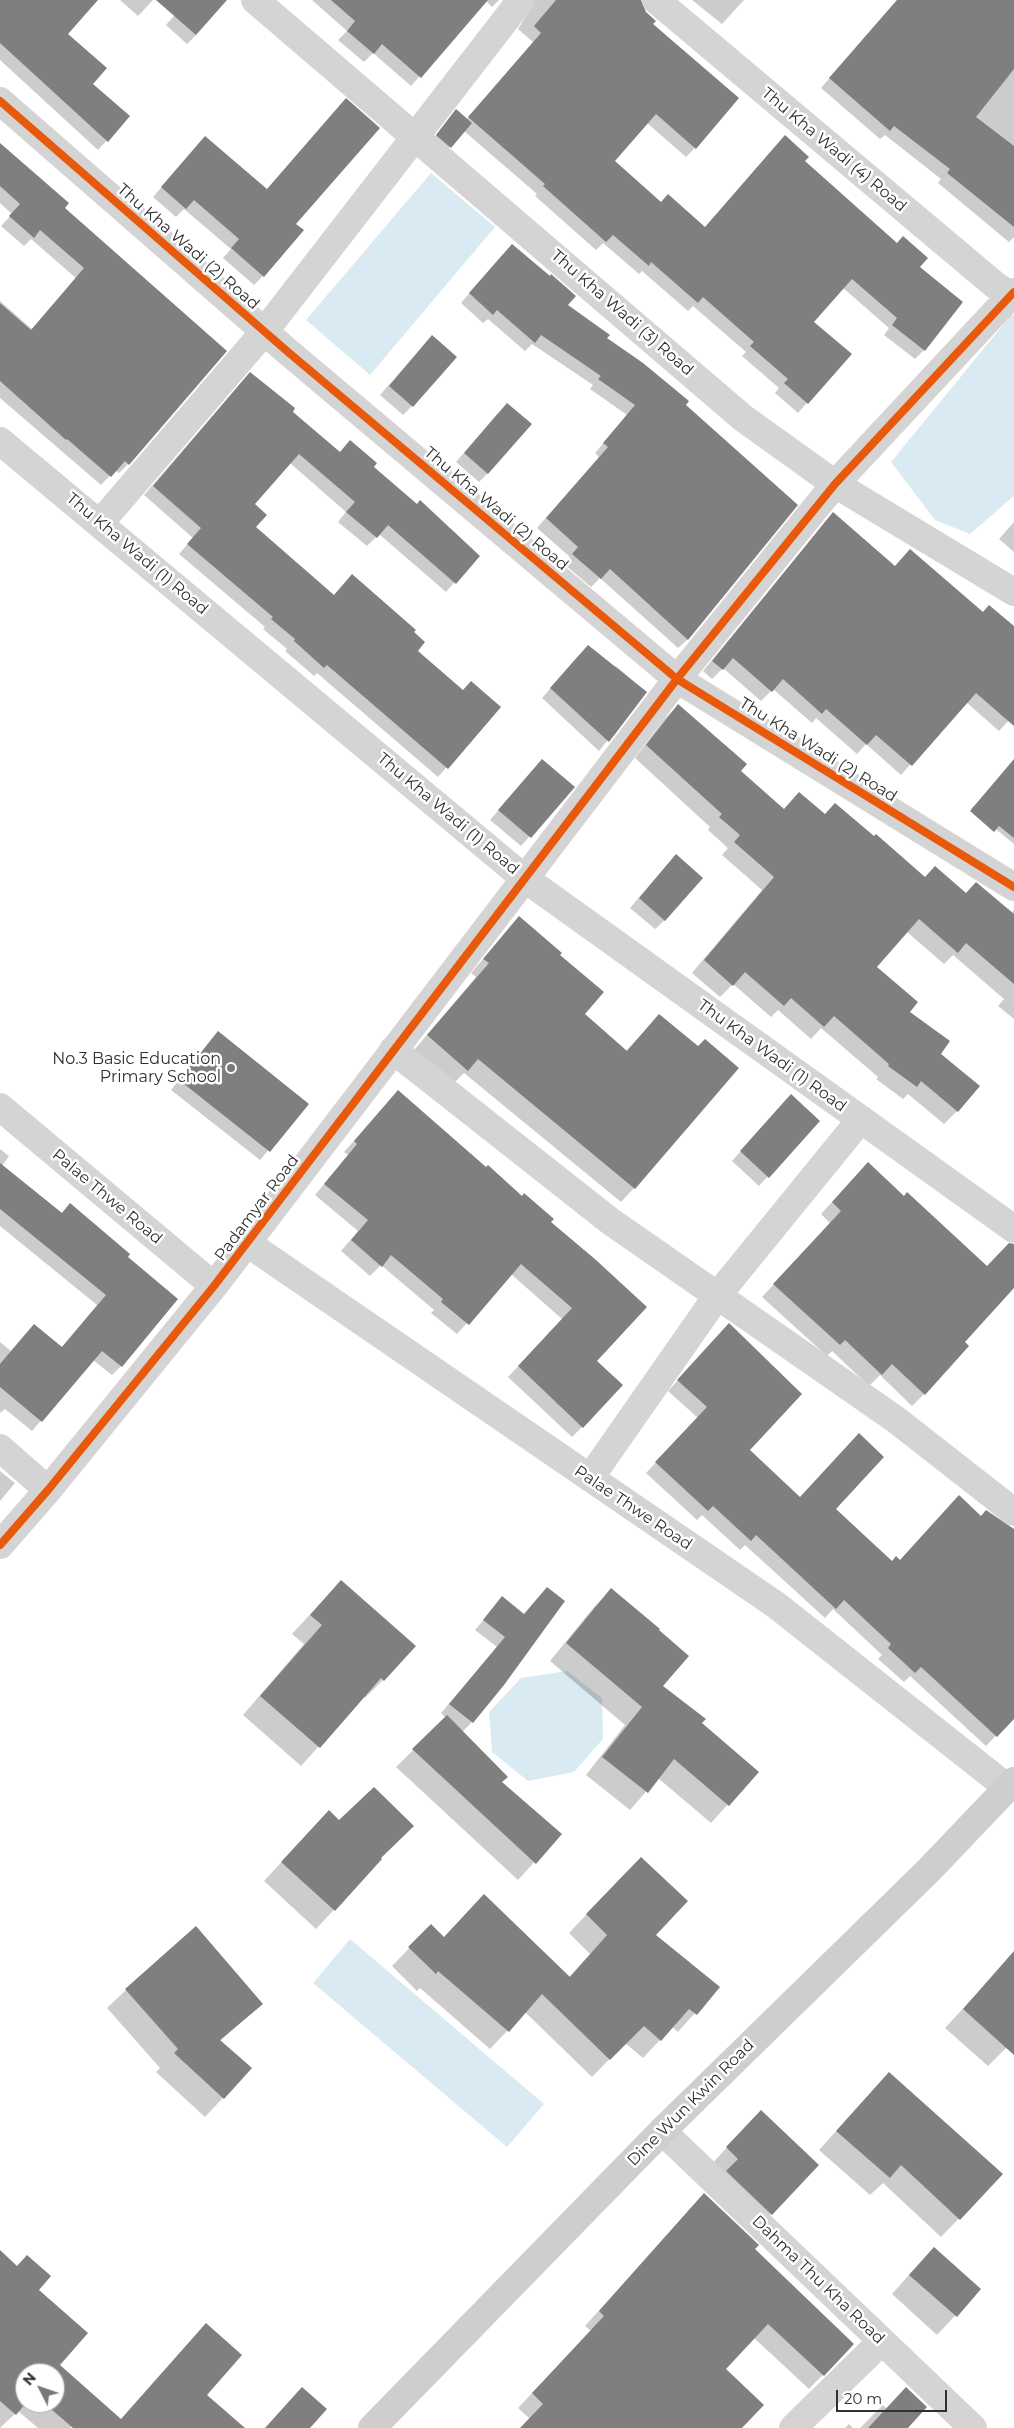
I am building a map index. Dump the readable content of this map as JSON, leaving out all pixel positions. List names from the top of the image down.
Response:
{
  "streets": {
    "street": [
      "Thu Kha Wadi (4) Road",
      "Thu Kha Wadi (2) Road",
      "Thu Kha Wadi (3) Road",
      "Thu Kha Wadi (1) Road",
      "Palae Thwe Road",
      "Padamyar Road",
      "Dine Wun Kwin Road",
      "Dahma Thu Kha Road"
    ]
  },
  "crossings": [
    ["Thu Kha Wadi (4) Road", "Padamyar Road"],
    ["Thu Kha Wadi (2) Road", "Padamyar Road"],
    ["Thu Kha Wadi (3) Road", "Padamyar Road"],
    ["Thu Kha Wadi (1) Road", "Padamyar Road"],
    ["Palae Thwe Road", "Padamyar Road"],
    ["Palae Thwe Road", "Dine Wun Kwin Road"],
    ["Dine Wun Kwin Road", "Dahma Thu Kha Road"]
  ],
  "places": ["No.3 Basic Education Primary School"],
  "scale_bar": "20 m",
  "north": "top left"
}
